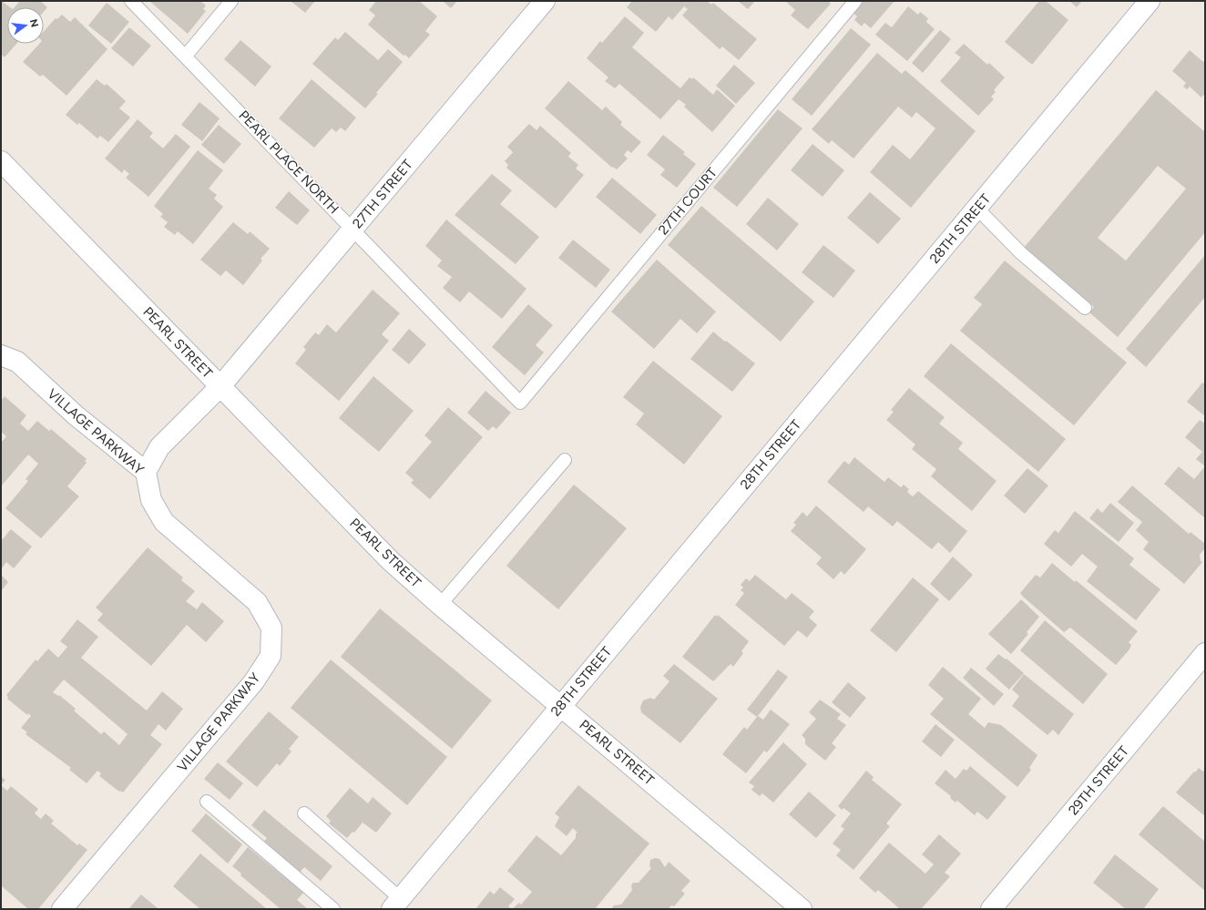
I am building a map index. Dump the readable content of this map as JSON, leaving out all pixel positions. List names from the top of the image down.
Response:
{
  "streets": {
    "street": [
      "27TH STREET",
      "28TH STREET",
      "PEARL STREET",
      "VILLAGE PARKWAY",
      "29TH STREET"
    ],
    "lane": ["PEARL PLACE NORTH", "27TH COURT"]
  },
  "crossings": [
    ["PEARL PLACE NORTH", "27TH STREET"],
    ["PEARL PLACE NORTH", "27TH COURT"],
    ["27TH STREET", "PEARL STREET"],
    ["27TH STREET", "VILLAGE PARKWAY"],
    ["28TH STREET", "PEARL STREET"]
  ],
  "north": "right"
}
